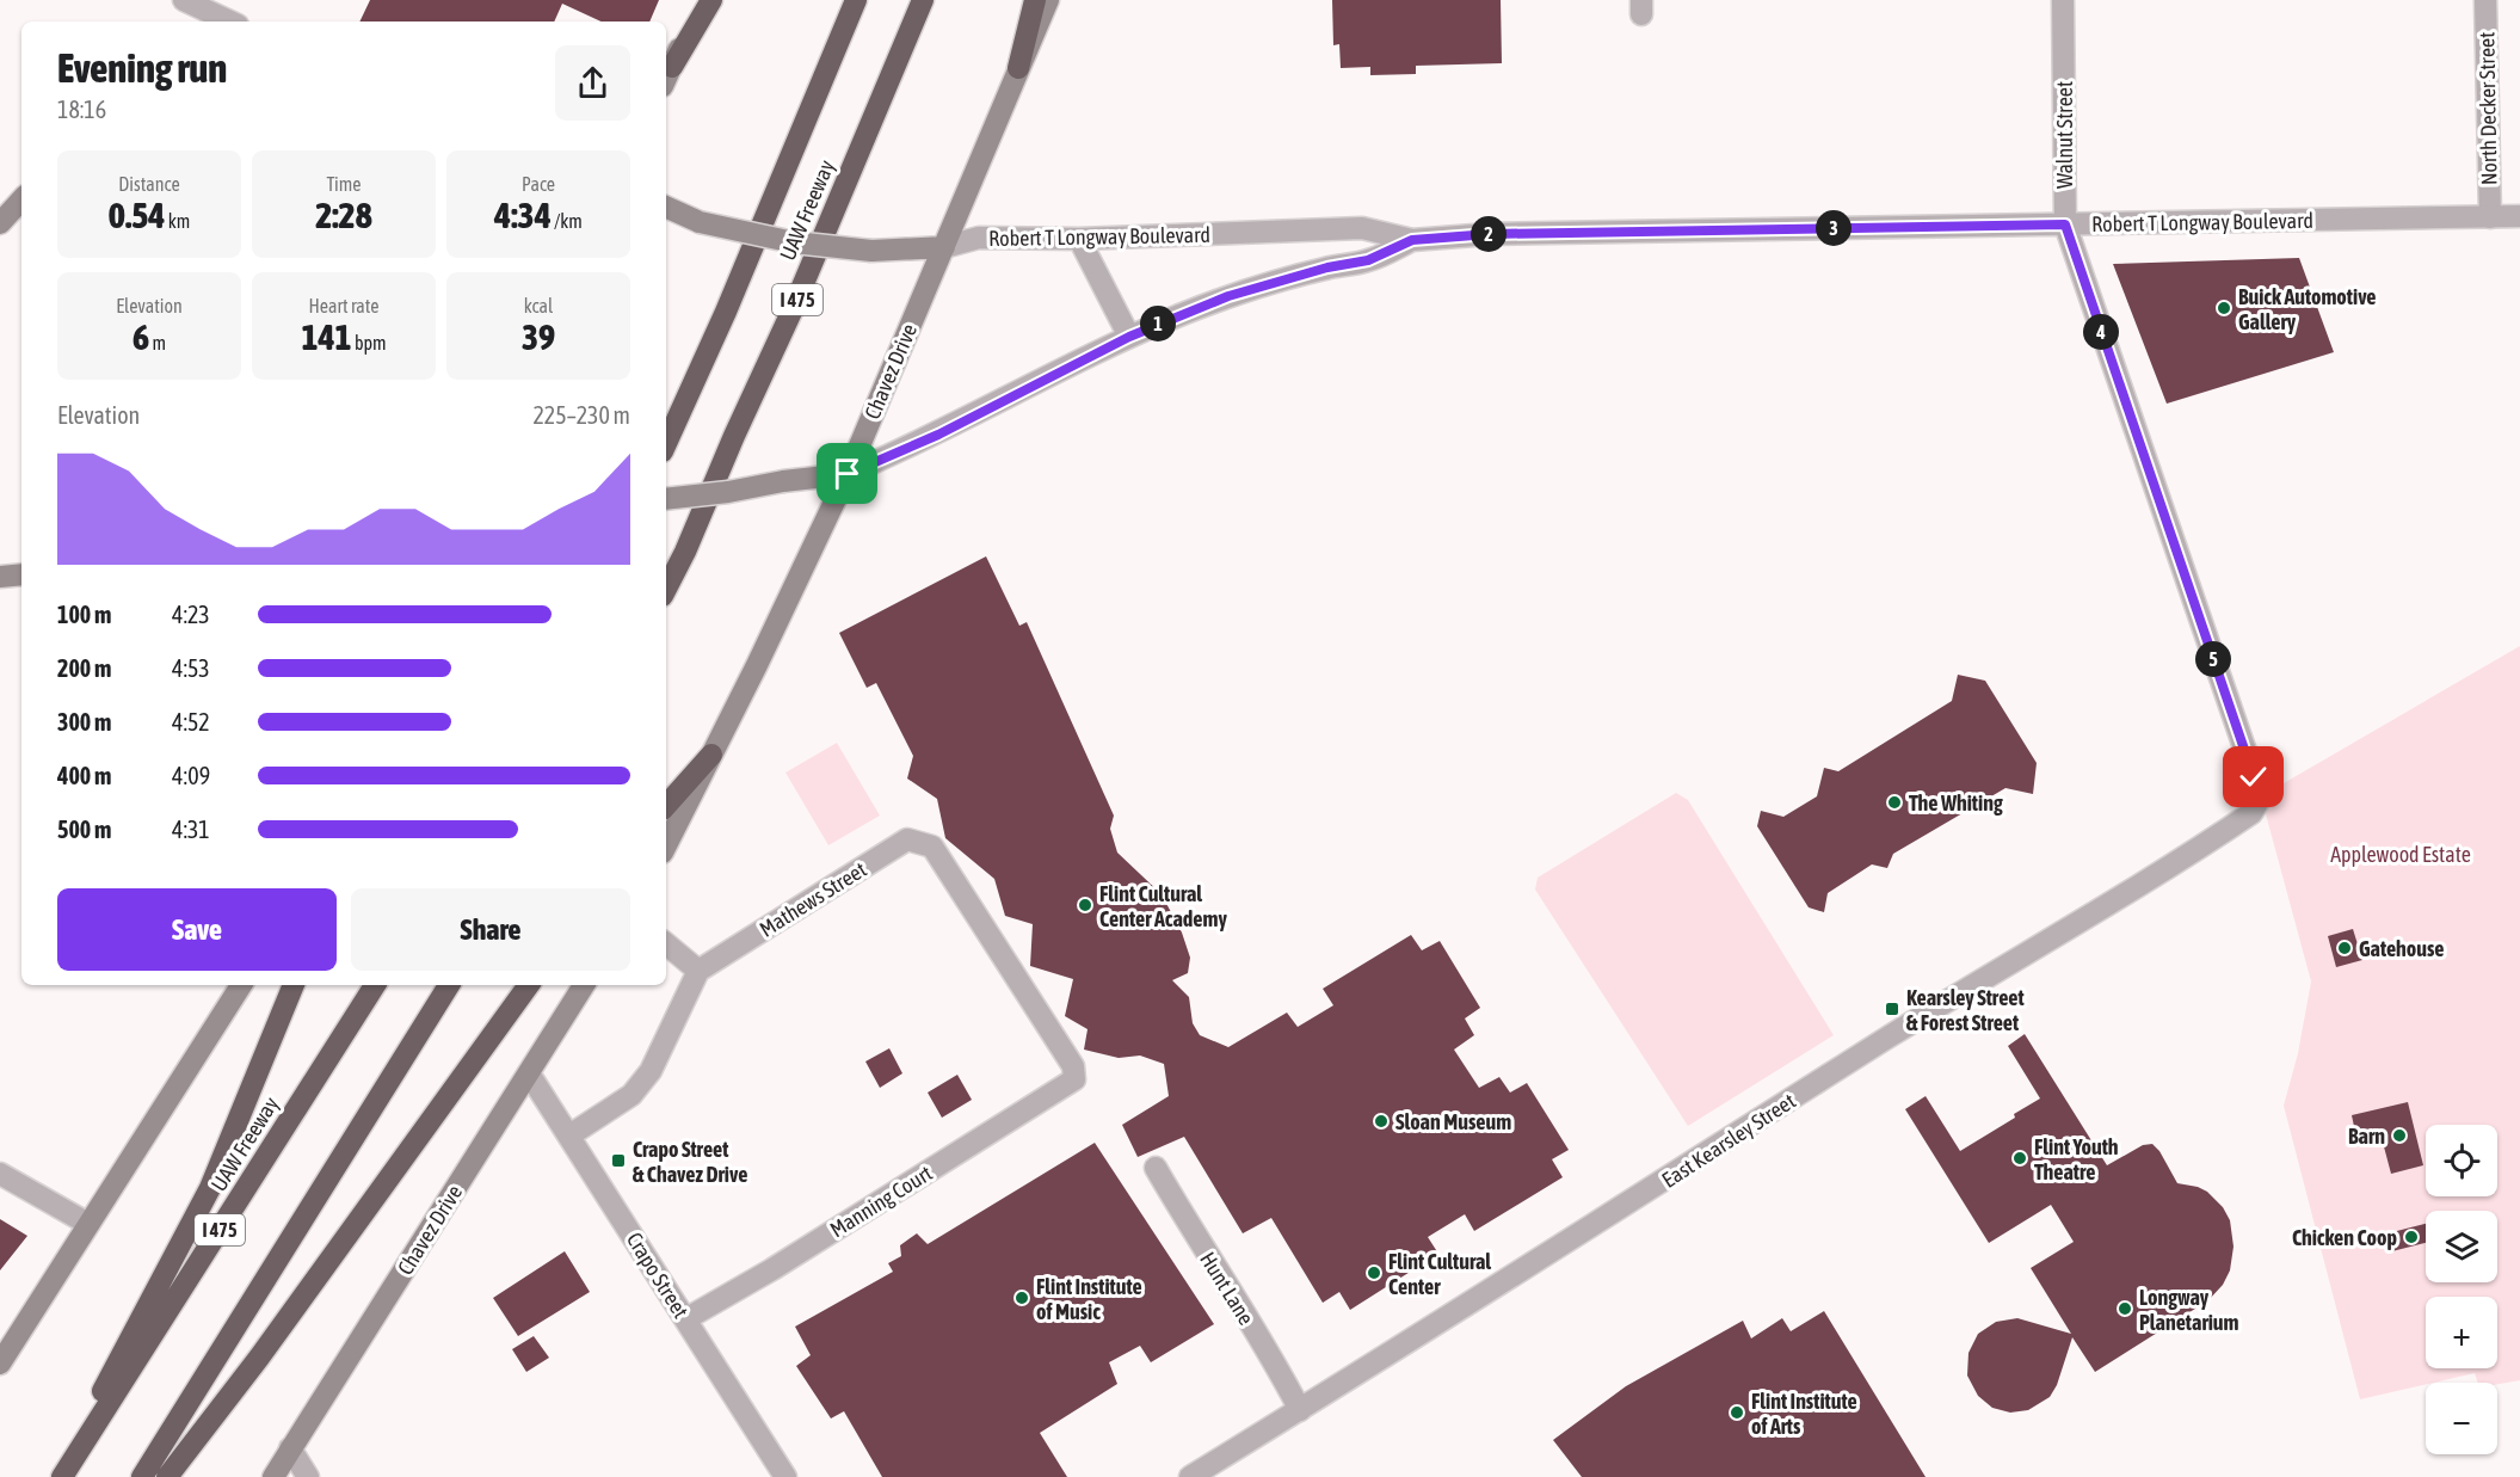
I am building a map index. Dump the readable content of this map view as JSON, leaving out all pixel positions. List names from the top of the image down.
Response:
{
  "streets": {
    "highway": ["UAW Freeway", "I 475"],
    "main road": ["Robert T Longway Boulevard", "Chavez Drive"],
    "street": [
      "North Decker Street",
      "Walnut Street",
      "Mathews Street",
      "East Kearsley Street",
      "Manning Court",
      "Crapo Street",
      "Hunt Lane"
    ]
  },
  "crossings": [
    ["North Decker Street", "Robert T Longway Boulevard"],
    ["Walnut Street", "Robert T Longway Boulevard"],
    ["Walnut Street", "East Kearsley Street"],
    ["Robert T Longway Boulevard", "Chavez Drive"],
    ["Chavez Drive", "Crapo Street"],
    ["Mathews Street", "Manning Court"],
    ["East Kearsley Street", "Hunt Lane"],
    ["Manning Court", "Crapo Street"]
  ],
  "parks": ["Applewood Estate"],
  "places": {
    "other": [
      "Buick Automotive Gallery",
      "The Whiting",
      "Flint Cultural Center Academy",
      "Gatehouse",
      "Sloan Museum",
      "Barn",
      "Flint Youth Theatre",
      "Chicken Coop",
      "Flint Cultural Center",
      "Flint Institute of Music",
      "Longway Planetarium",
      "Flint Institute of Arts"
    ],
    "transit": ["Kearsley Street & Forest Street", "Crapo Street & Chavez Drive"]
  },
  "page": {
    "heading": ["Evening run", "18:16"],
    "stats": [
      ["Distance", "0.54 km"],
      ["Time", "2:28"],
      ["Pace", "4:34 /km"],
      ["Elevation", "6 m"],
      ["Heart rate", "141 bpm"],
      ["kcal", "39"]
    ],
    "pins": [
      "3",
      "2",
      "1",
      "4",
      "5"
    ],
    "chart": ["Elevation", "225–230 m"],
    "list": [
      {
        "name": "100 m",
        "note": "4:23"
      },
      {
        "name": "200 m",
        "note": "4:53"
      },
      {
        "name": "300 m",
        "note": "4:52"
      },
      {
        "name": "400 m",
        "note": "4:09"
      },
      {
        "name": "500 m",
        "note": "4:31"
      }
    ],
    "buttons": ["Save", "Share"],
    "map_buttons": ["+", "−"]
  }
}
